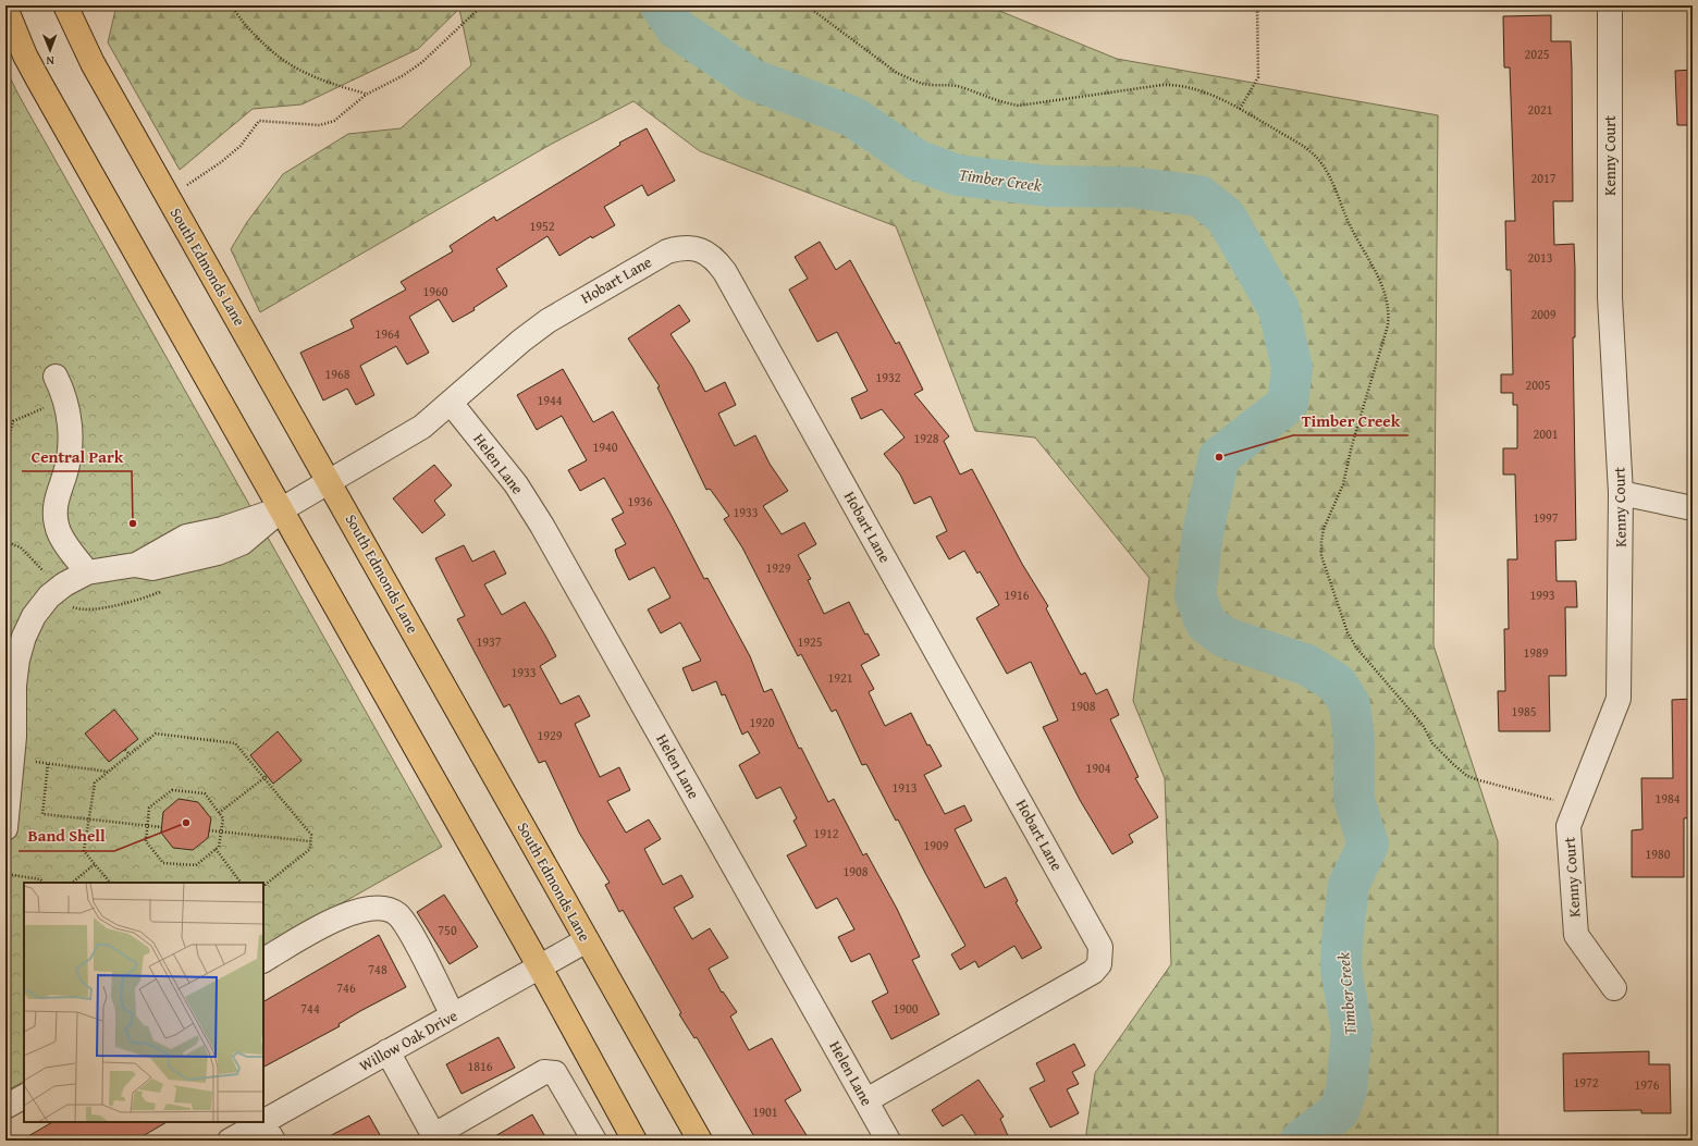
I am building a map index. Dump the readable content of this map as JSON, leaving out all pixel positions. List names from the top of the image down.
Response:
{
  "streets": {
    "main road": ["South Edmonds Lane"],
    "street": [
      "Kenny Court",
      "Hobart Lane",
      "Helen Lane",
      "Willow Oak Drive"
    ]
  },
  "crossings": [
    ["South Edmonds Lane", "Hobart Lane"],
    ["South Edmonds Lane", "Willow Oak Drive"],
    ["Hobart Lane", "Helen Lane"]
  ],
  "water": ["Timber Creek"],
  "places": ["Timber Creek", "Central Park", "Band Shell"],
  "house_numbers": [
    "2025",
    "2021",
    "2017",
    "1952",
    "2013",
    "1960",
    "2009",
    "1964",
    "1968",
    "1932",
    "2005",
    "1944",
    "2001",
    "1928",
    "1940",
    "1936",
    "1933",
    "1997",
    "1929",
    "1916",
    "1993",
    "1937",
    "1925",
    "1989",
    "1933",
    "1921",
    "1908",
    "1985",
    "1920",
    "1929",
    "1904",
    "1913",
    "1984",
    "1912",
    "1909",
    "1980",
    "1908",
    "750",
    "748",
    "746",
    "744",
    "1900",
    "1816",
    "1972",
    "1976",
    "1901"
  ],
  "north": "bottom"
}
